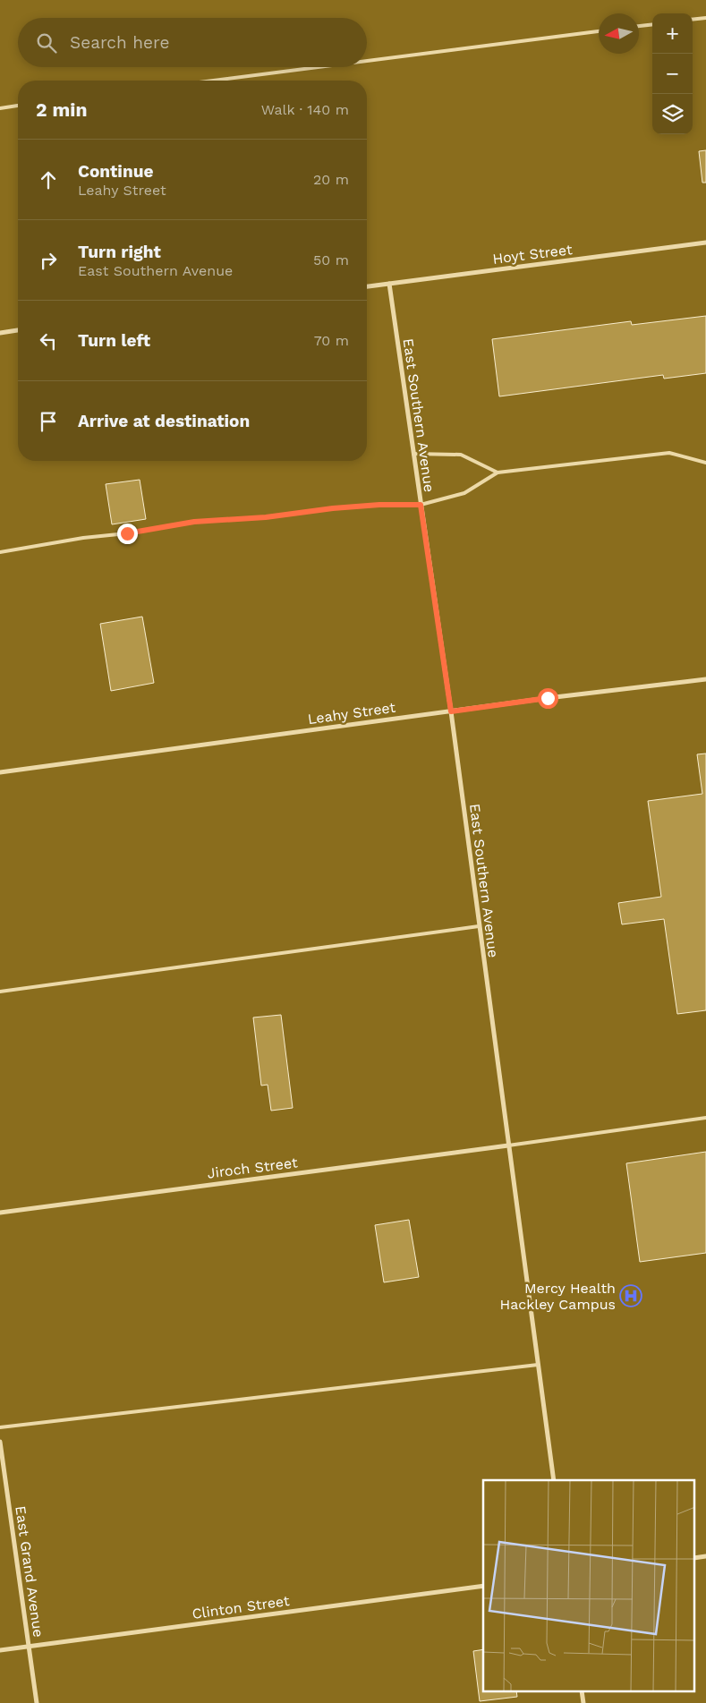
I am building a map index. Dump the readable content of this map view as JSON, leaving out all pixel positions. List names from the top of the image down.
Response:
{
  "streets": {
    "street": [
      "Hoyt Street",
      "East Southern Avenue",
      "Leahy Street",
      "Jiroch Street",
      "East Grand Avenue",
      "Clinton Street"
    ]
  },
  "crossings": [
    ["Hoyt Street", "East Southern Avenue"],
    ["East Southern Avenue", "Leahy Street"],
    ["East Southern Avenue", "Jiroch Street"],
    ["East Grand Avenue", "Clinton Street"]
  ],
  "places": {
    "hospital": ["Mercy Health Hackley Campus"]
  },
  "north": "left",
  "page": {
    "map_buttons": ["+", "−"],
    "search": "Search here",
    "heading": ["2 min", "Walk · 140 m"],
    "list": [
      ["Continue", "Leahy Street", "20 m"],
      ["Turn right", "East Southern Avenue", "50 m"],
      ["Turn left", "70 m"],
      "Arrive at destination"
    ]
  }
}
